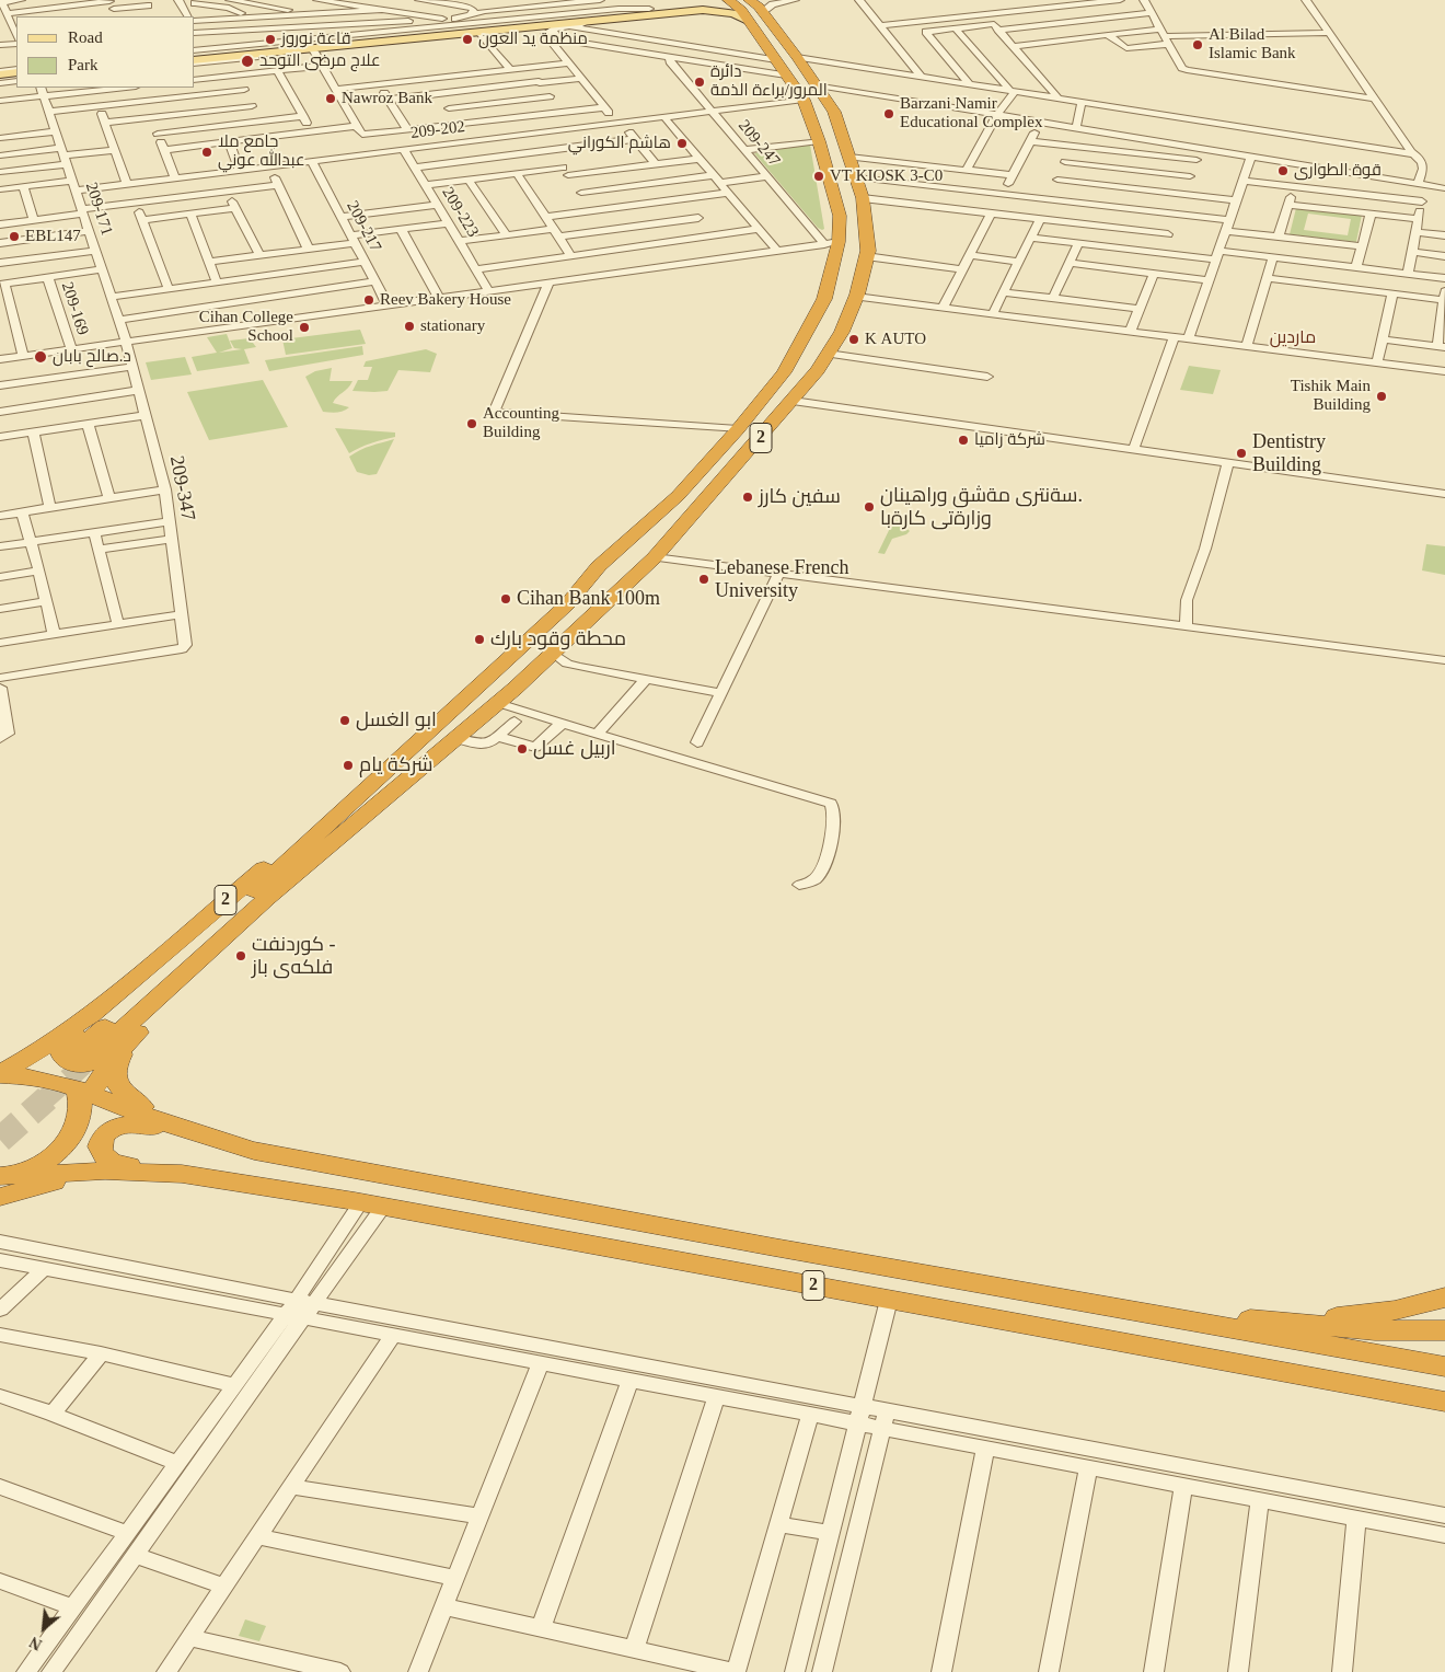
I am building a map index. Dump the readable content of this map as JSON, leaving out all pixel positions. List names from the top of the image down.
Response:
{
  "streets": {
    "highway": ["2"],
    "street": [
      "209-202",
      "209-247",
      "209-171",
      "209-223",
      "209-217",
      "209-169",
      "209-347"
    ]
  },
  "crossings": [
    ["209-202", "209-247"],
    ["209-202", "209-171"],
    ["209-202", "209-223"],
    ["209-202", "209-217"],
    ["209-202", "2"],
    ["209-247", "2"],
    ["209-171", "209-347"]
  ],
  "districts": ["ماردین"],
  "places": [
    "قاعة نوروز",
    "منظمة يد العون",
    "Al Bilad Islamic Bank",
    "علاج مرضى التوحد",
    "دائرة المرور/براءة الذمة",
    "Nawroz Bank",
    "Barzani Namir Educational Complex",
    "هاشم الكوراني",
    "جامع ملا عبدالله عوني",
    "قوة الطواری",
    "VT KIOSK 3-C0",
    "EBL147",
    "Reev Bakery House",
    "stationary",
    "Cihan College School",
    "K AUTO",
    "د.صالح بابان",
    "Tishik Main Building",
    "Accounting Building",
    "شركة زاميا",
    "Dentistry Building",
    "سفين كارز",
    "سةنترى مةشق وراهينان. وزارةتى كارةبا",
    "Lebanese French University",
    "Cihan Bank 100m",
    "محطة وقود بارك",
    "ابو الغسل",
    "اربيل غسل",
    "شرکة یام",
    "كوردنفت - فلكه‌ی باز"
  ],
  "legend": ["Road", "Park"],
  "north": "bottom left"
}
